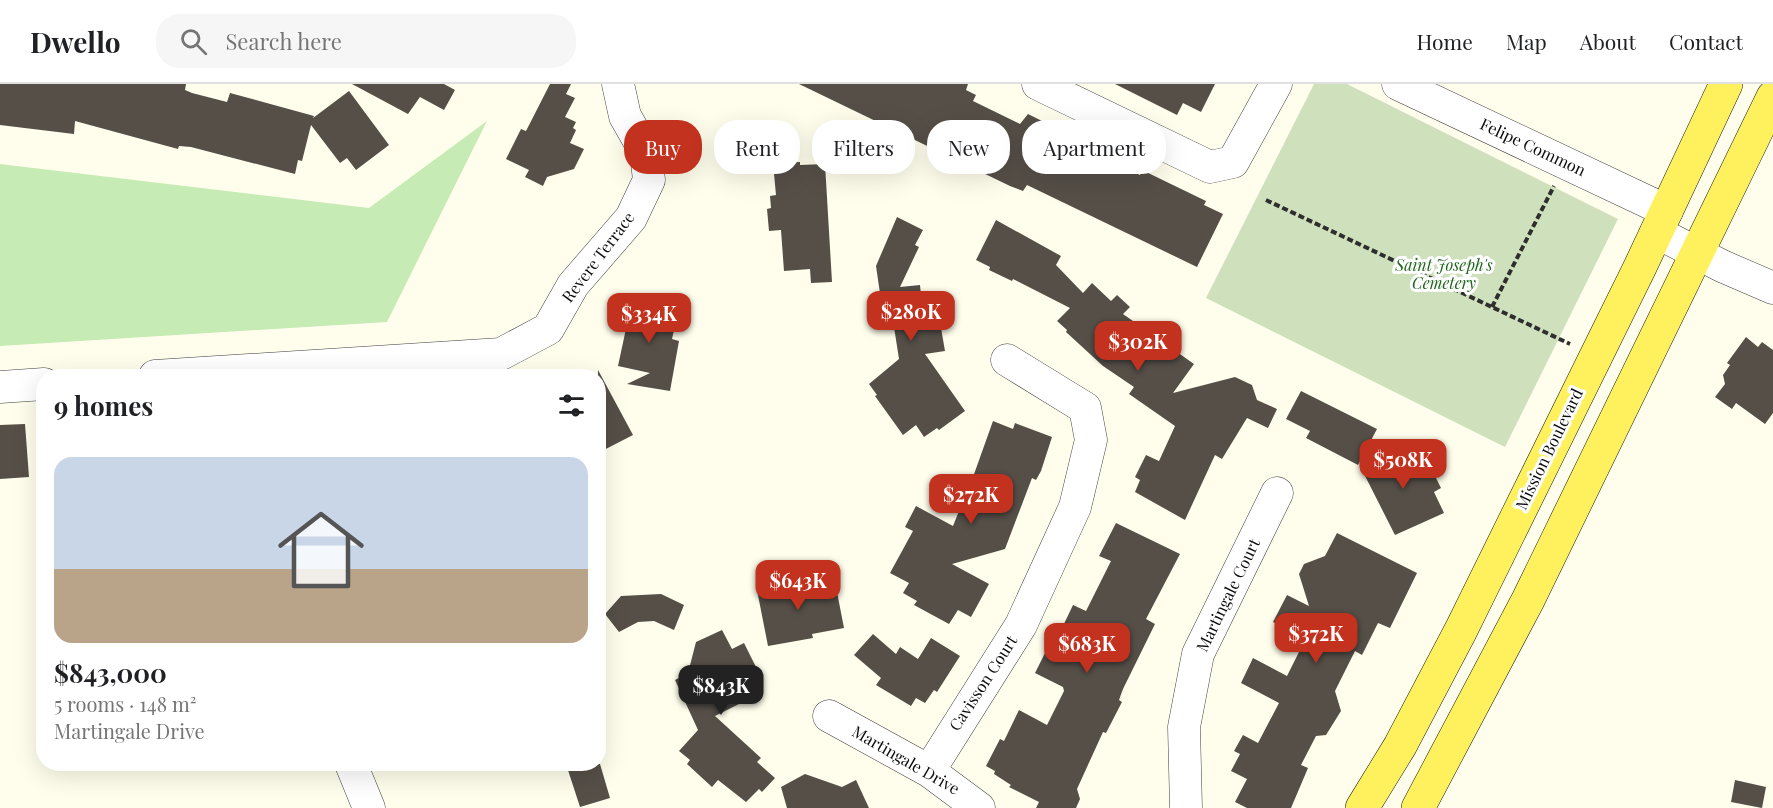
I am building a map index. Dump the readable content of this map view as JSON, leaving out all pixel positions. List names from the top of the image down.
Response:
{
  "streets": {
    "main road": ["Mission Boulevard"],
    "street": [
      "Felipe Common",
      "Revere Terrace",
      "Martingale Court",
      "Cavisson Court",
      "Martingale Drive"
    ]
  },
  "crossings": [
    ["Felipe Common", "Mission Boulevard"],
    ["Cavisson Court", "Martingale Drive"]
  ],
  "parks": ["Saint Joseph's Cemetery"],
  "page": {
    "header": "Dwello",
    "search": "Search here",
    "nav": [
      "Home",
      "Map",
      "About",
      "Contact"
    ],
    "chip": [
      "Buy",
      "Rent",
      "Filters",
      "New",
      "Apartment"
    ],
    "price": [
      "$280K",
      "$334K",
      "$302K",
      "$508K",
      "$272K",
      "$643K",
      "$372K",
      "$683K",
      "$843K"
    ],
    "heading": "9 homes",
    "list": [
      {
        "name": "$843,000",
        "note": "5 rooms · 148 m² · Martingale Drive"
      }
    ]
  }
}
